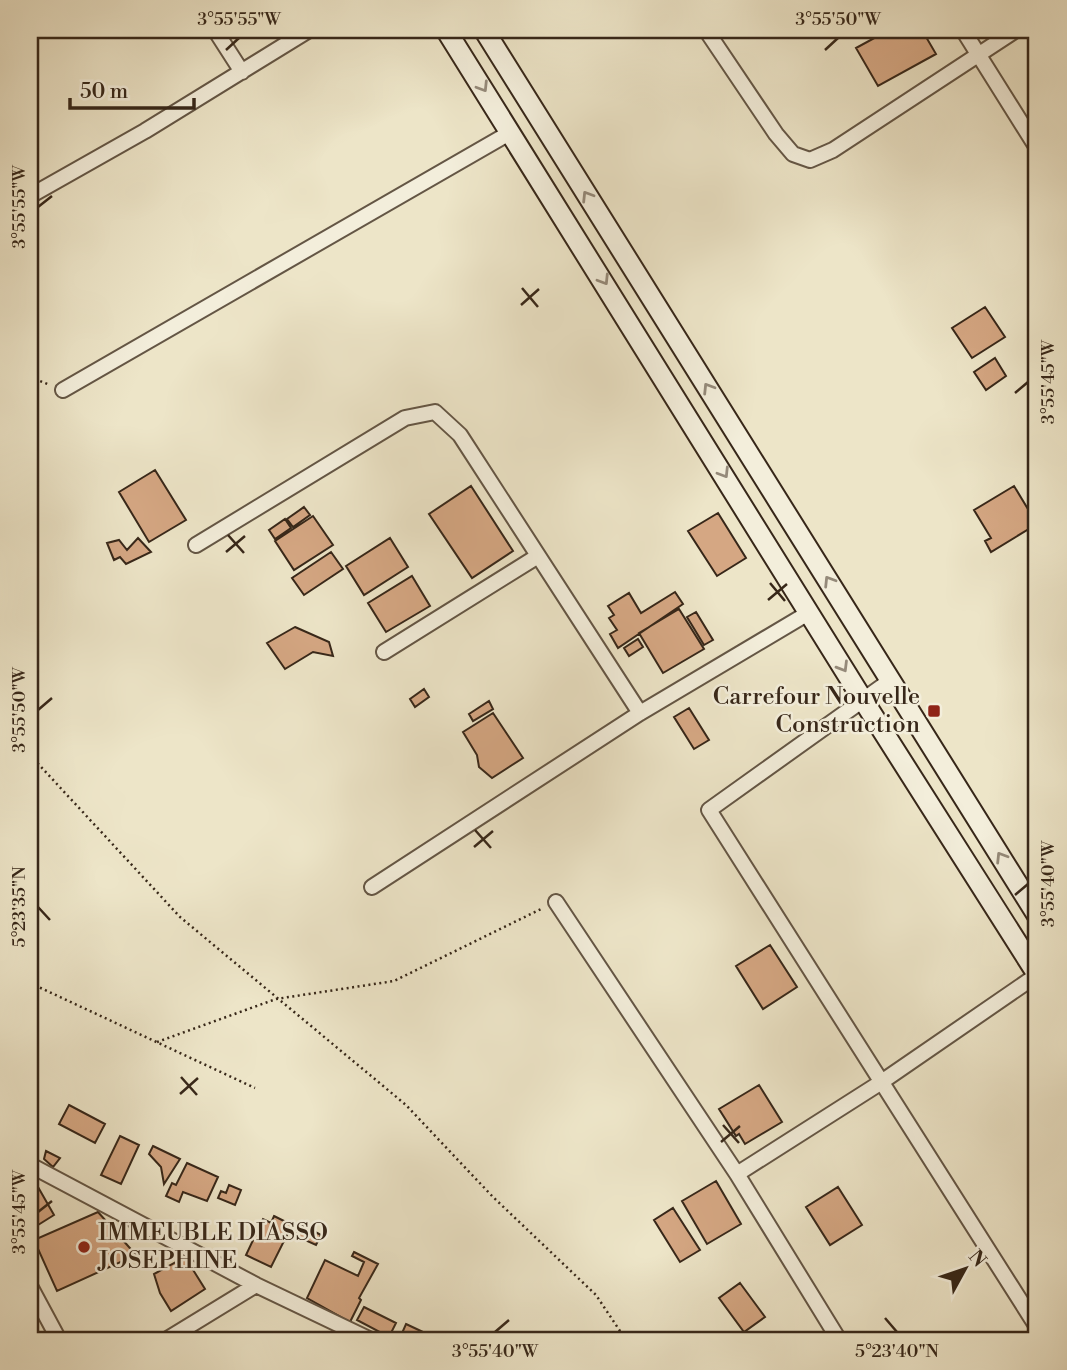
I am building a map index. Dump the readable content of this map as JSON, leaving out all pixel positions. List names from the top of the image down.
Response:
{
  "places": {
    "transit": ["Carrefour Nouvelle Construction"],
    "other": ["IMMEUBLE DIASSO JOSEPHINE"]
  },
  "scale_bar": "50 m",
  "north": "top right",
  "coordinates": [
    "3°55'55\"W",
    "3°55'50\"W",
    "3°55'45\"W",
    "3°55'40\"W",
    "5°23'35\"N",
    "5°23'40\"N"
  ]
}
